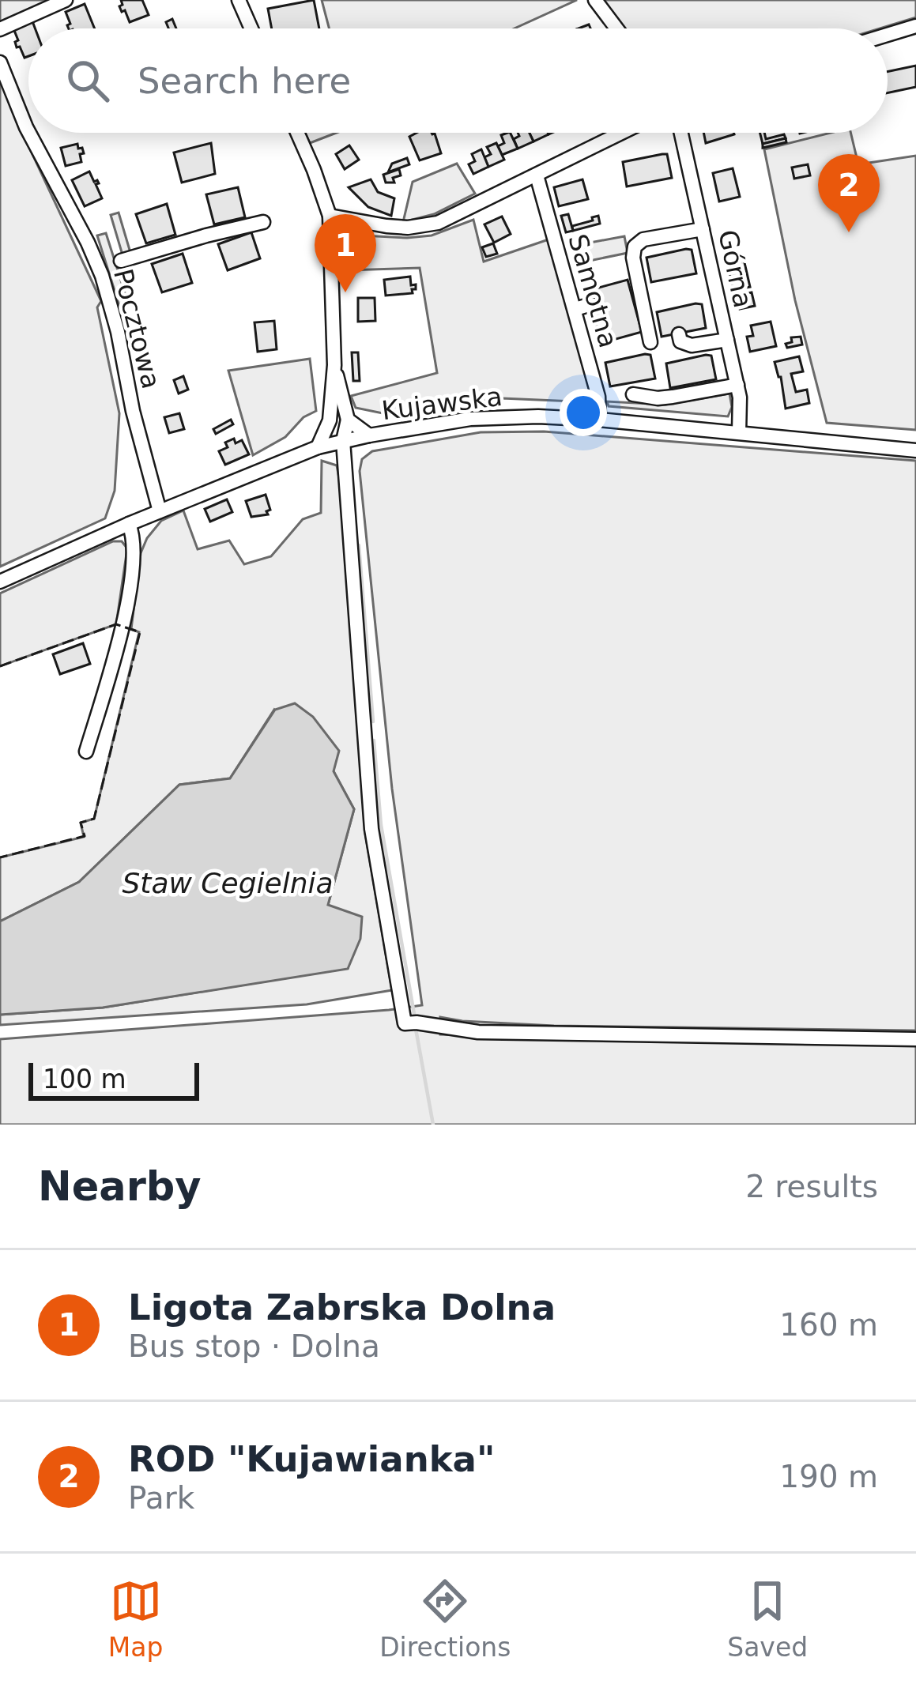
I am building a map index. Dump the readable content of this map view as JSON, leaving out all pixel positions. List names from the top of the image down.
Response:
{
  "streets": {
    "street": [
      "Górna",
      "Samotna",
      "Pocztowa",
      "Kujawska"
    ]
  },
  "crossings": [
    ["Górna", "Kujawska"],
    ["Samotna", "Kujawska"],
    ["Pocztowa", "Kujawska"]
  ],
  "water": ["Staw Cegielnia"],
  "scale_bar": "100 m",
  "page": {
    "search": "Search here",
    "pins": ["2", "1"],
    "scale": "100 m",
    "heading": ["Nearby", "2 results"],
    "list": [
      {
        "mark": "1",
        "name": "Ligota Zabrska Dolna",
        "note": "Bus stop · Dolna",
        "value": "160 m"
      },
      {
        "mark": "2",
        "name": "ROD \"Kujawianka\"",
        "note": "Park",
        "value": "190 m"
      }
    ],
    "nav": ["Map", "Directions", "Saved"]
  }
}
